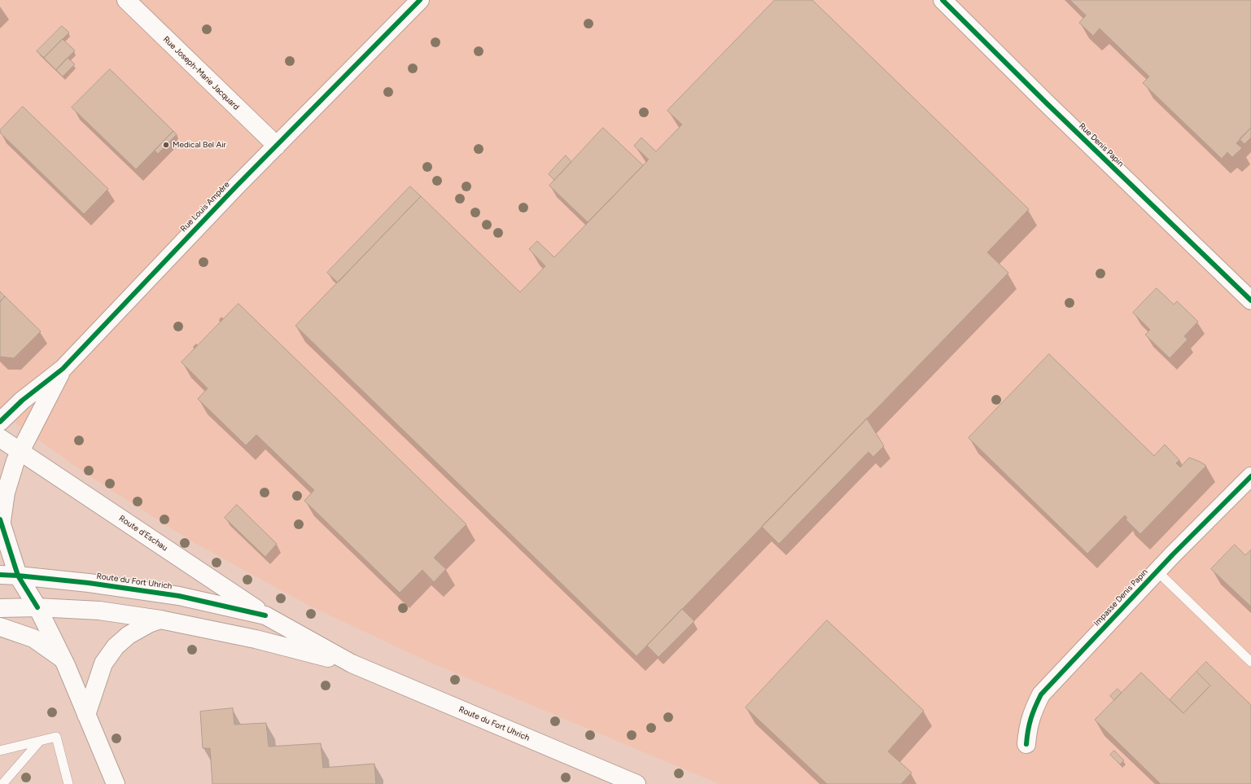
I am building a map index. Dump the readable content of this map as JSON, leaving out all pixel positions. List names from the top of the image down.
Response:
{
  "streets": {
    "street": [
      "Rue Joseph-Marie Jacquard",
      "Rue Denis Papin",
      "Rue Louis Ampère",
      "Route d'Eschau",
      "Route du Fort Uhrich",
      "Impasse Denis Papin"
    ]
  },
  "crossings": [
    ["Rue Joseph-Marie Jacquard", "Rue Louis Ampère"],
    ["Route d'Eschau", "Route du Fort Uhrich"]
  ],
  "places": ["Medical Bel Air"]
}
